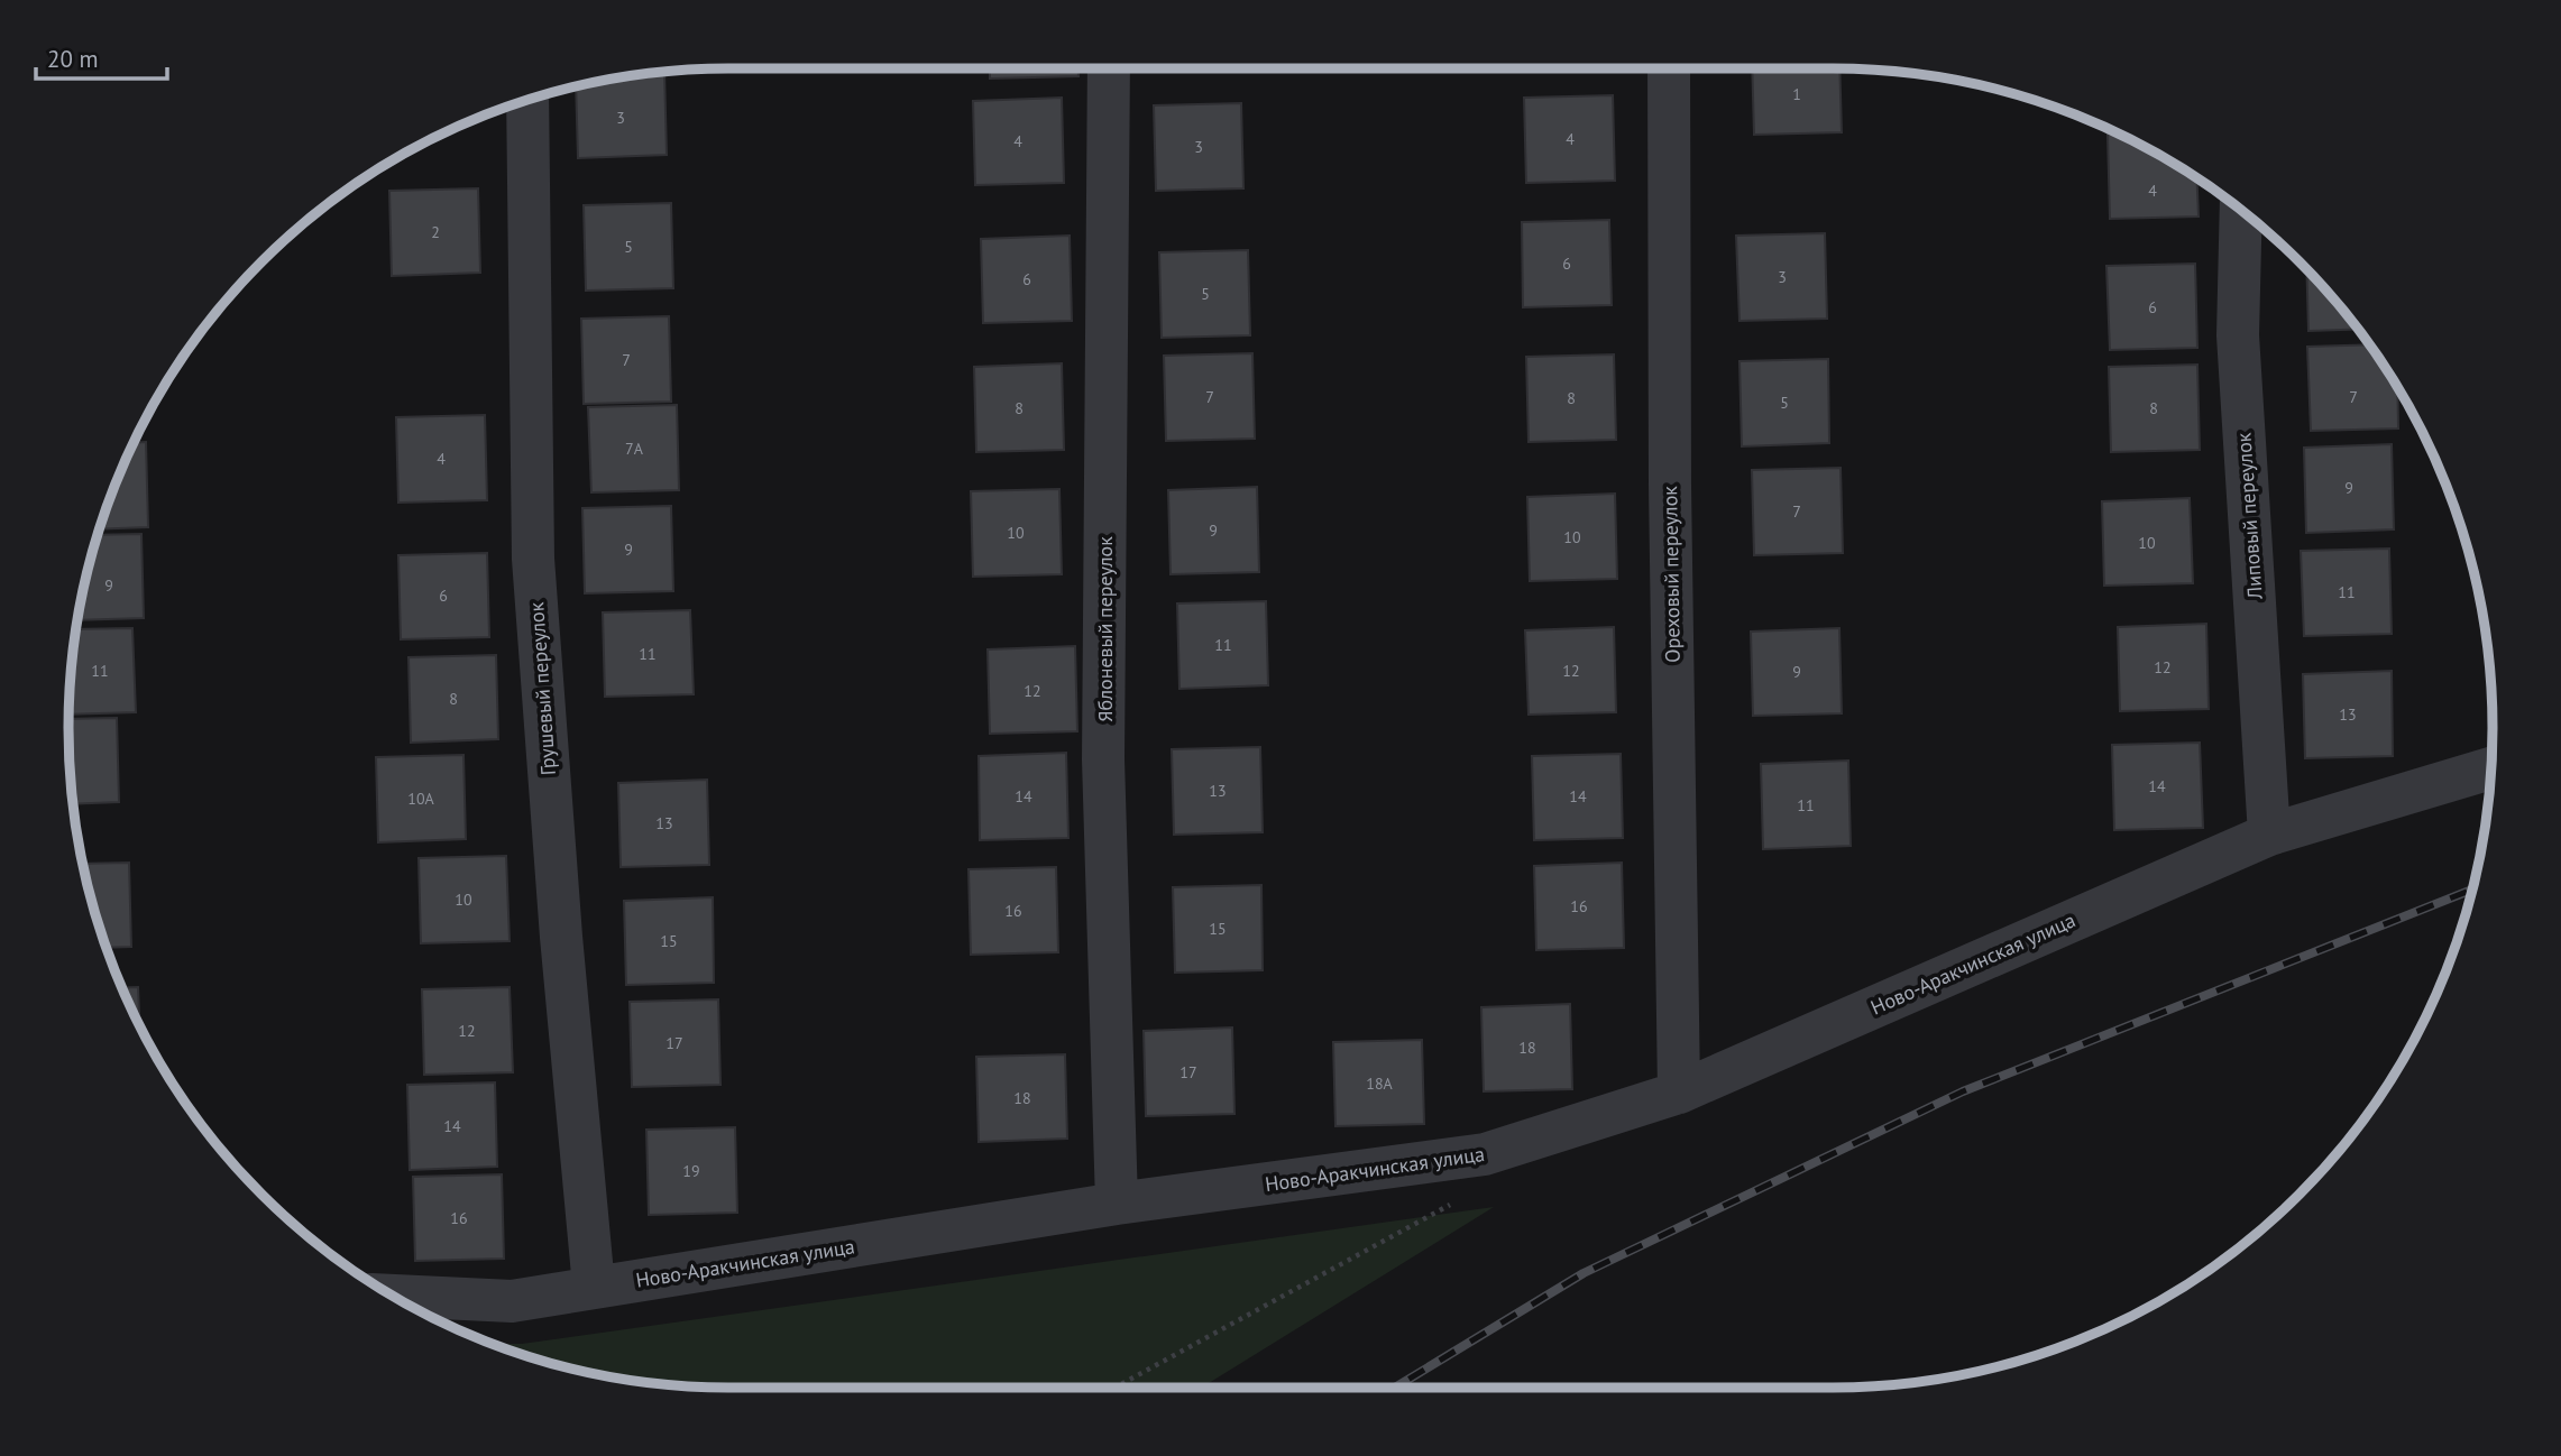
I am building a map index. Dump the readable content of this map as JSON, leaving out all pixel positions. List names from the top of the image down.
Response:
{
  "streets": {
    "street": [
      "Липовый переулок",
      "Ореховый переулок",
      "Яблоневый переулок",
      "Грушевый переулок",
      "Ново-Аракчинская улица"
    ]
  },
  "crossings": [
    ["Липовый переулок", "Ново-Аракчинская улица"],
    ["Ореховый переулок", "Ново-Аракчинская улица"],
    ["Яблоневый переулок", "Ново-Аракчинская улица"],
    ["Грушевый переулок", "Ново-Аракчинская улица"]
  ],
  "house_numbers": [
    "1",
    "3",
    "4",
    "4",
    "3",
    "4",
    "2",
    "5",
    "6",
    "3",
    "6",
    "5",
    "6",
    "7",
    "7",
    "7",
    "8",
    "5",
    "8",
    "8",
    "7А",
    "4",
    "9",
    "7",
    "9",
    "10",
    "10",
    "10",
    "9",
    "9",
    "11",
    "6",
    "11",
    "11",
    "12",
    "11",
    "12",
    "9",
    "12",
    "8",
    "13",
    "14",
    "13",
    "14",
    "14",
    "10А",
    "11",
    "13",
    "10",
    "16",
    "16",
    "15",
    "15",
    "12",
    "17",
    "18",
    "17",
    "18А",
    "18",
    "14",
    "19",
    "16"
  ],
  "scale_bar": "20 m"
}
